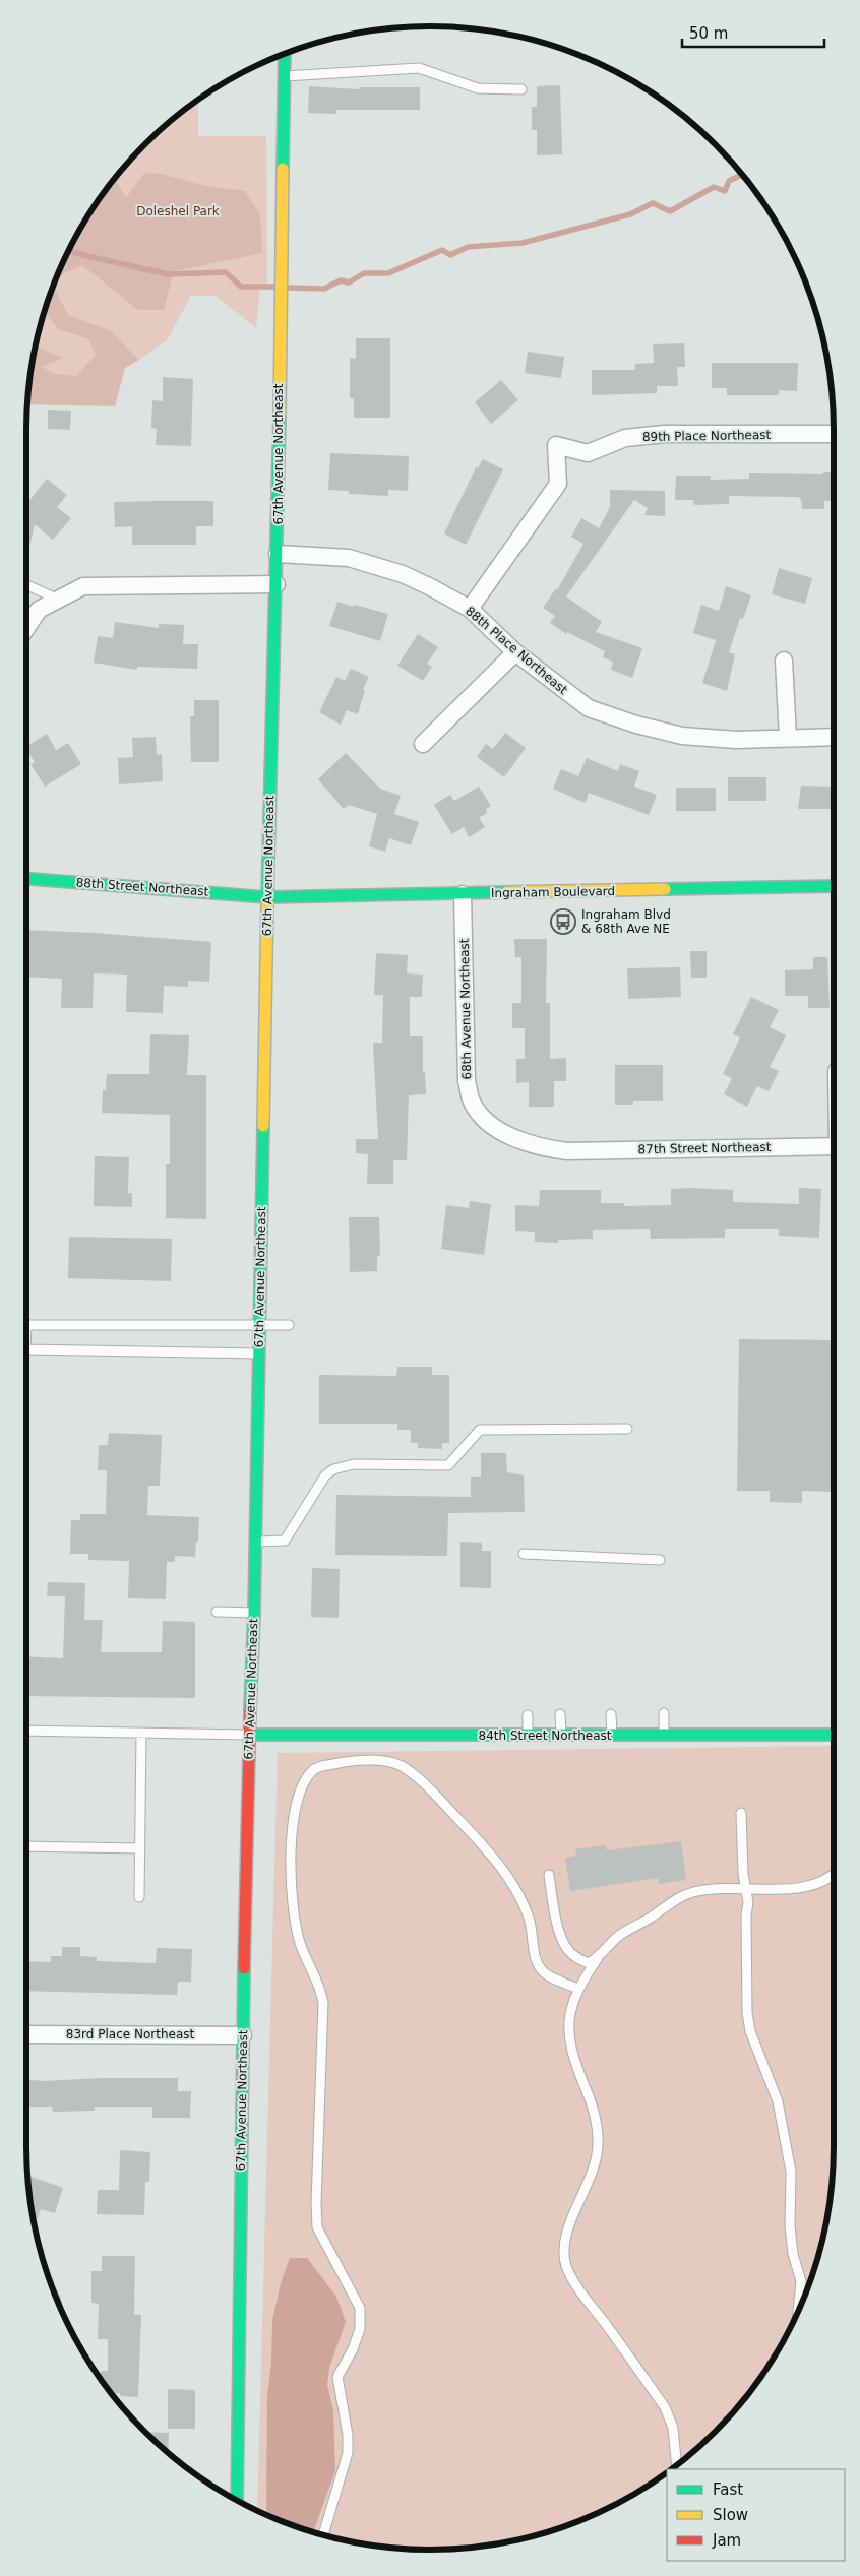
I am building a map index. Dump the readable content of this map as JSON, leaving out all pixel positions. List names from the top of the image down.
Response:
{
  "streets": {
    "main road": [
      "67th Avenue Northeast",
      "88th Street Northeast",
      "Ingraham Boulevard",
      "84th Street Northeast"
    ],
    "street": [
      "89th Place Northeast",
      "88th Place Northeast",
      "68th Avenue Northeast",
      "87th Street Northeast",
      "83rd Place Northeast"
    ]
  },
  "crossings": [
    ["89th Place Northeast", "88th Place Northeast"],
    ["67th Avenue Northeast", "88th Place Northeast"],
    ["67th Avenue Northeast", "88th Street Northeast"],
    ["67th Avenue Northeast", "Ingraham Boulevard"],
    ["67th Avenue Northeast", "84th Street Northeast"],
    ["67th Avenue Northeast", "83rd Place Northeast"],
    ["88th Street Northeast", "Ingraham Boulevard"],
    ["Ingraham Boulevard", "68th Avenue Northeast"],
    ["68th Avenue Northeast", "87th Street Northeast"]
  ],
  "parks": ["Doleshel Park"],
  "places": {
    "bus stop": ["Ingraham Blvd & 68th Ave NE"]
  },
  "legend": ["Fast", "Slow", "Jam"],
  "scale_bar": "50 m"
}
